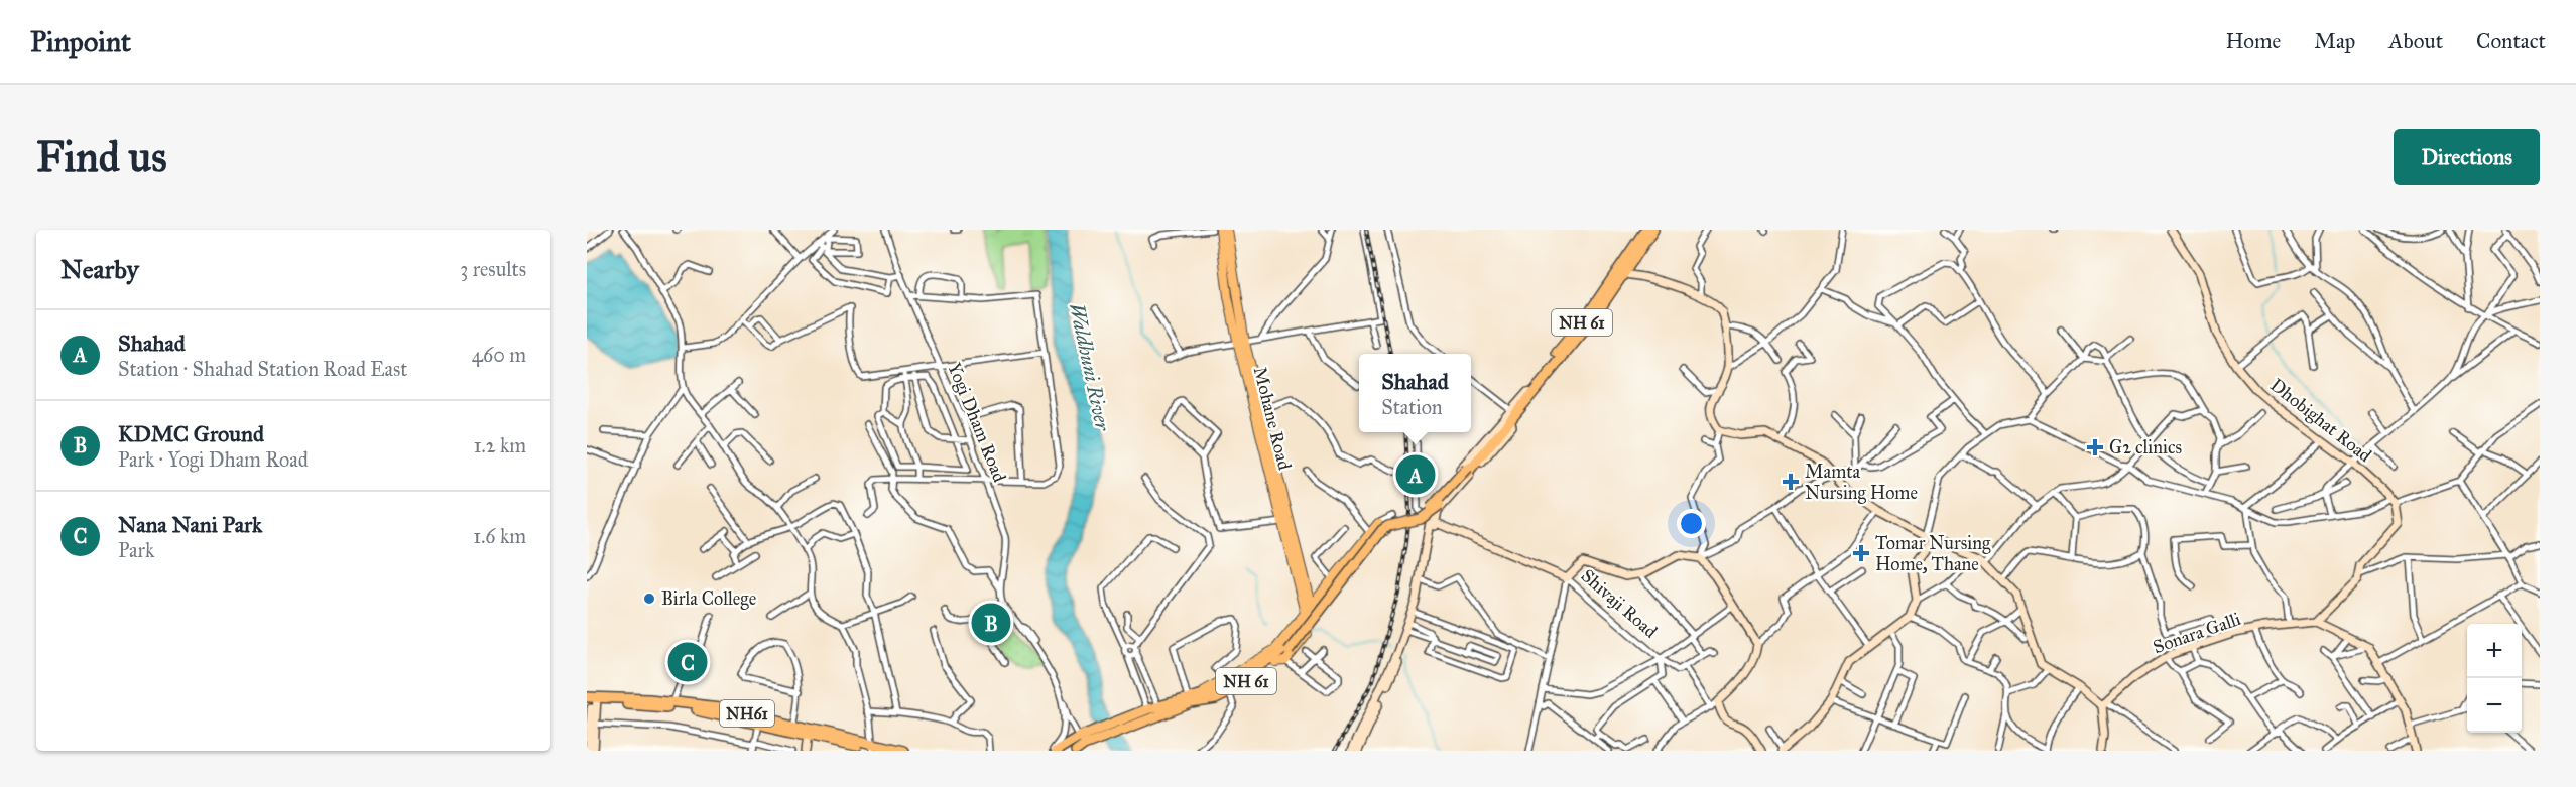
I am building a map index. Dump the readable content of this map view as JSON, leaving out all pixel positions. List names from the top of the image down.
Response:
{
  "streets": {
    "highway": ["NH 61", "NH61"],
    "main road": ["Mohane Road"],
    "street": [
      "Dhobighat Road",
      "Yogi Dham Road",
      "Shivaji Road",
      "Sonara Galli"
    ]
  },
  "water": ["Waldhuni River"],
  "places": {
    "health": ["G2 clinics", "Mamta Nursing Home", "Tomar Nursing Home, Thane"],
    "other": ["Birla College"]
  },
  "page": {
    "header": "Pinpoint",
    "nav": [
      "Home",
      "Map",
      "About",
      "Contact"
    ],
    "buttons": "Directions",
    "title": "Find us",
    "heading": ["Nearby", "3 results"],
    "list": [
      {
        "mark": "A",
        "name": "Shahad",
        "note": "Station · Shahad Station Road East",
        "value": "460 m"
      },
      {
        "mark": "B",
        "name": "KDMC Ground",
        "note": "Park · Yogi Dham Road",
        "value": "1.2 km"
      },
      {
        "mark": "C",
        "name": "Nana Nani Park",
        "note": "Park",
        "value": "1.6 km"
      }
    ],
    "popup": ["Shahad", "Station"],
    "pins": ["A", "B", "C"],
    "map_buttons": ["+", "−"]
  }
}
